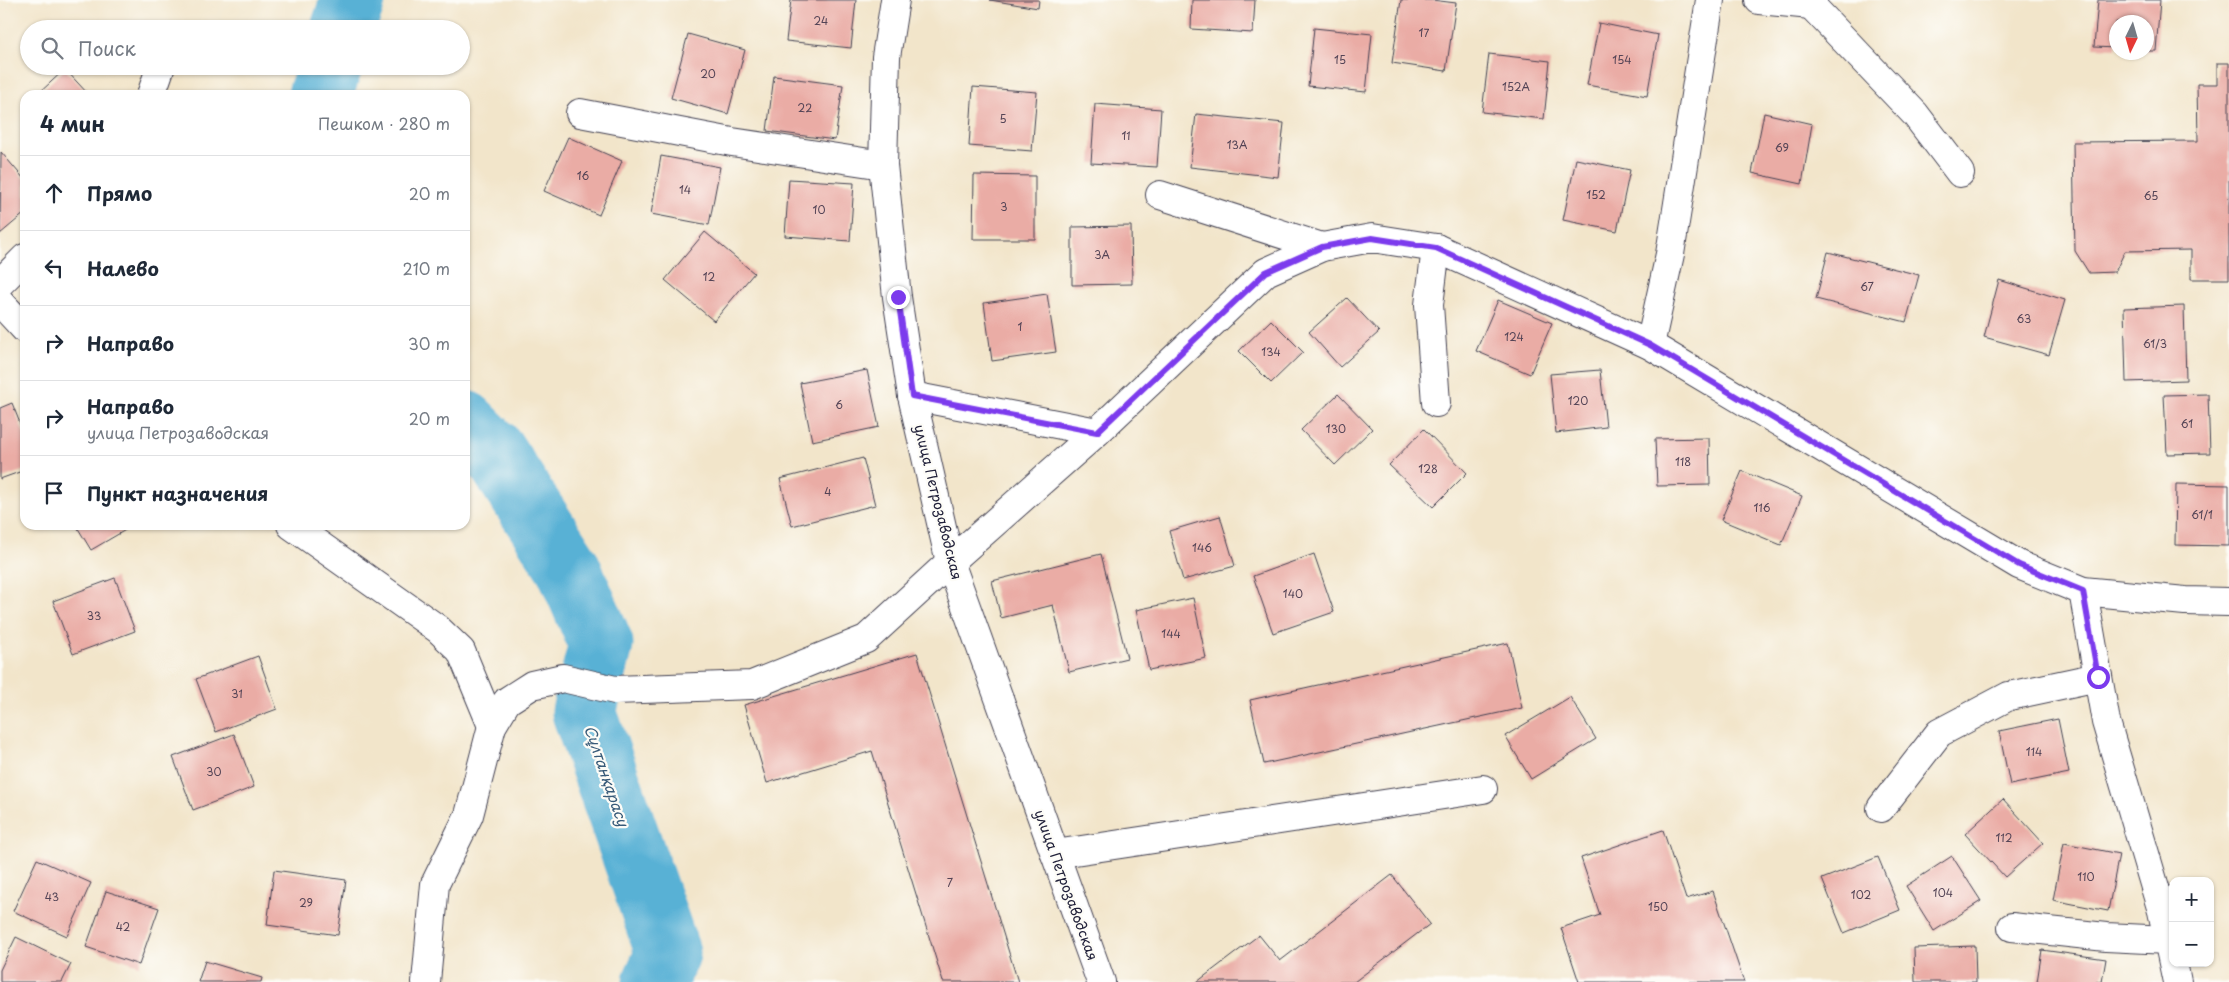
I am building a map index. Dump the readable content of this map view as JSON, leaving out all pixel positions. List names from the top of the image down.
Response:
{
  "streets": {
    "street": ["улица Петрозаводская"]
  },
  "water": ["Сұлтанқарасу"],
  "house_numbers": [
    "24",
    "17",
    "15",
    "154",
    "20",
    "152А",
    "22",
    "5",
    "11",
    "13А",
    "69",
    "16",
    "14",
    "152",
    "65",
    "3",
    "10",
    "3А",
    "12",
    "67",
    "63",
    "1",
    "124",
    "61/3",
    "134",
    "120",
    "6",
    "61",
    "130",
    "118",
    "128",
    "4",
    "116",
    "61/1",
    "146",
    "140",
    "33",
    "144",
    "31",
    "114",
    "30",
    "112",
    "110",
    "7",
    "104",
    "102",
    "43",
    "29",
    "150",
    "42"
  ],
  "north": "bottom",
  "page": {
    "search": "Поиск",
    "heading": ["4 мин", "Пешком · 280 m"],
    "list": [
      ["Прямо", "20 m"],
      ["Налево", "210 m"],
      ["Направо", "30 m"],
      ["Направо", "улица Петрозаводская", "20 m"],
      "Пункт назначения"
    ],
    "map_buttons": ["+", "−"]
  }
}
